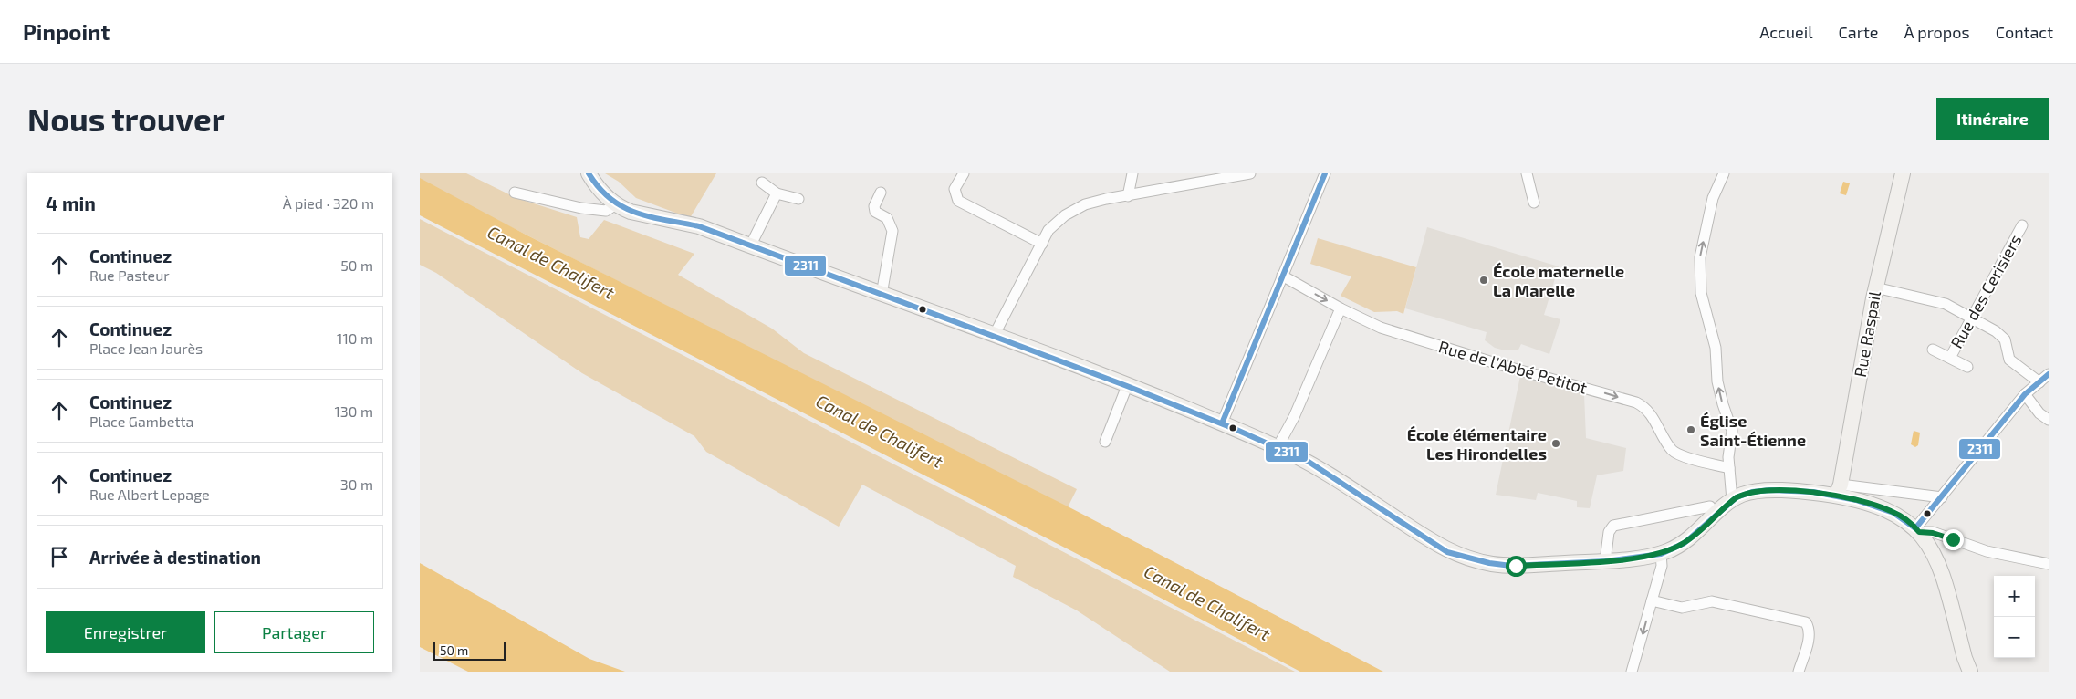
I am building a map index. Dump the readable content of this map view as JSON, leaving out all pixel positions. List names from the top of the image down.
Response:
{
  "streets": {
    "street": ["Rue des Cerisiers", "Rue Raspail", "Rue de l'Abbé Petitot"]
  },
  "one_way": ["Rue de l'Abbé Petitot"],
  "water": ["Canal de Chalifert"],
  "places": ["École maternelle La Marelle", "Église Saint-Étienne", "École élémentaire Les Hirondelles"],
  "lines": ["transit line 2311"],
  "scale_bar": "50 m",
  "page": {
    "header": "Pinpoint",
    "nav": [
      "Accueil",
      "Carte",
      "À propos",
      "Contact"
    ],
    "buttons": [
      "Itinéraire",
      ["Enregistrer", "Partager"]
    ],
    "title": "Nous trouver",
    "heading": ["4 min", "À pied · 320 m"],
    "list": [
      ["Continuez", "Rue Pasteur", "50 m"],
      ["Continuez", "Place Jean Jaurès", "110 m"],
      ["Continuez", "Place Gambetta", "130 m"],
      ["Continuez", "Rue Albert Lepage", "30 m"],
      "Arrivée à destination"
    ],
    "map_buttons": ["+", "−"],
    "scale": "50 m"
  }
}
